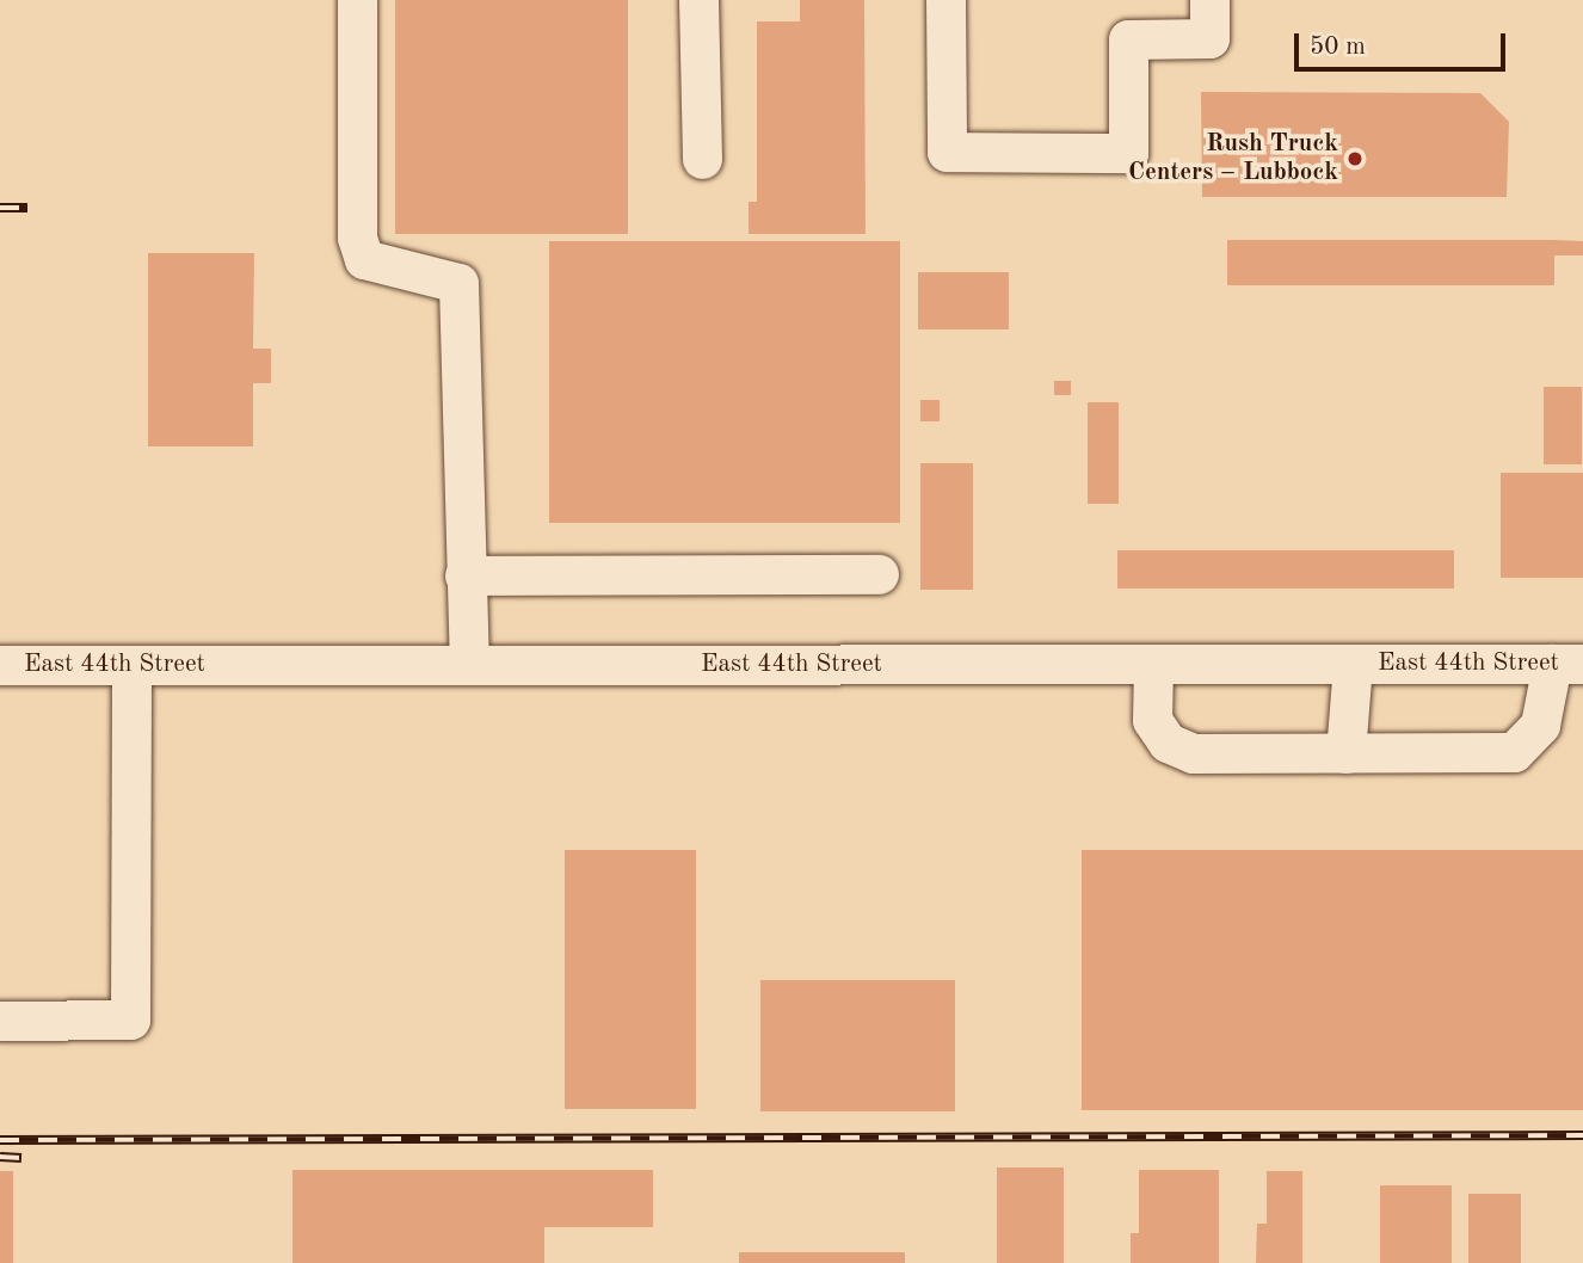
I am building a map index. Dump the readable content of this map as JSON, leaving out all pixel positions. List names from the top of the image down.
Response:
{
  "streets": {
    "street": ["East 44th Street"]
  },
  "places": ["Rush Truck Centers – Lubbock"],
  "scale_bar": "50 m"
}
